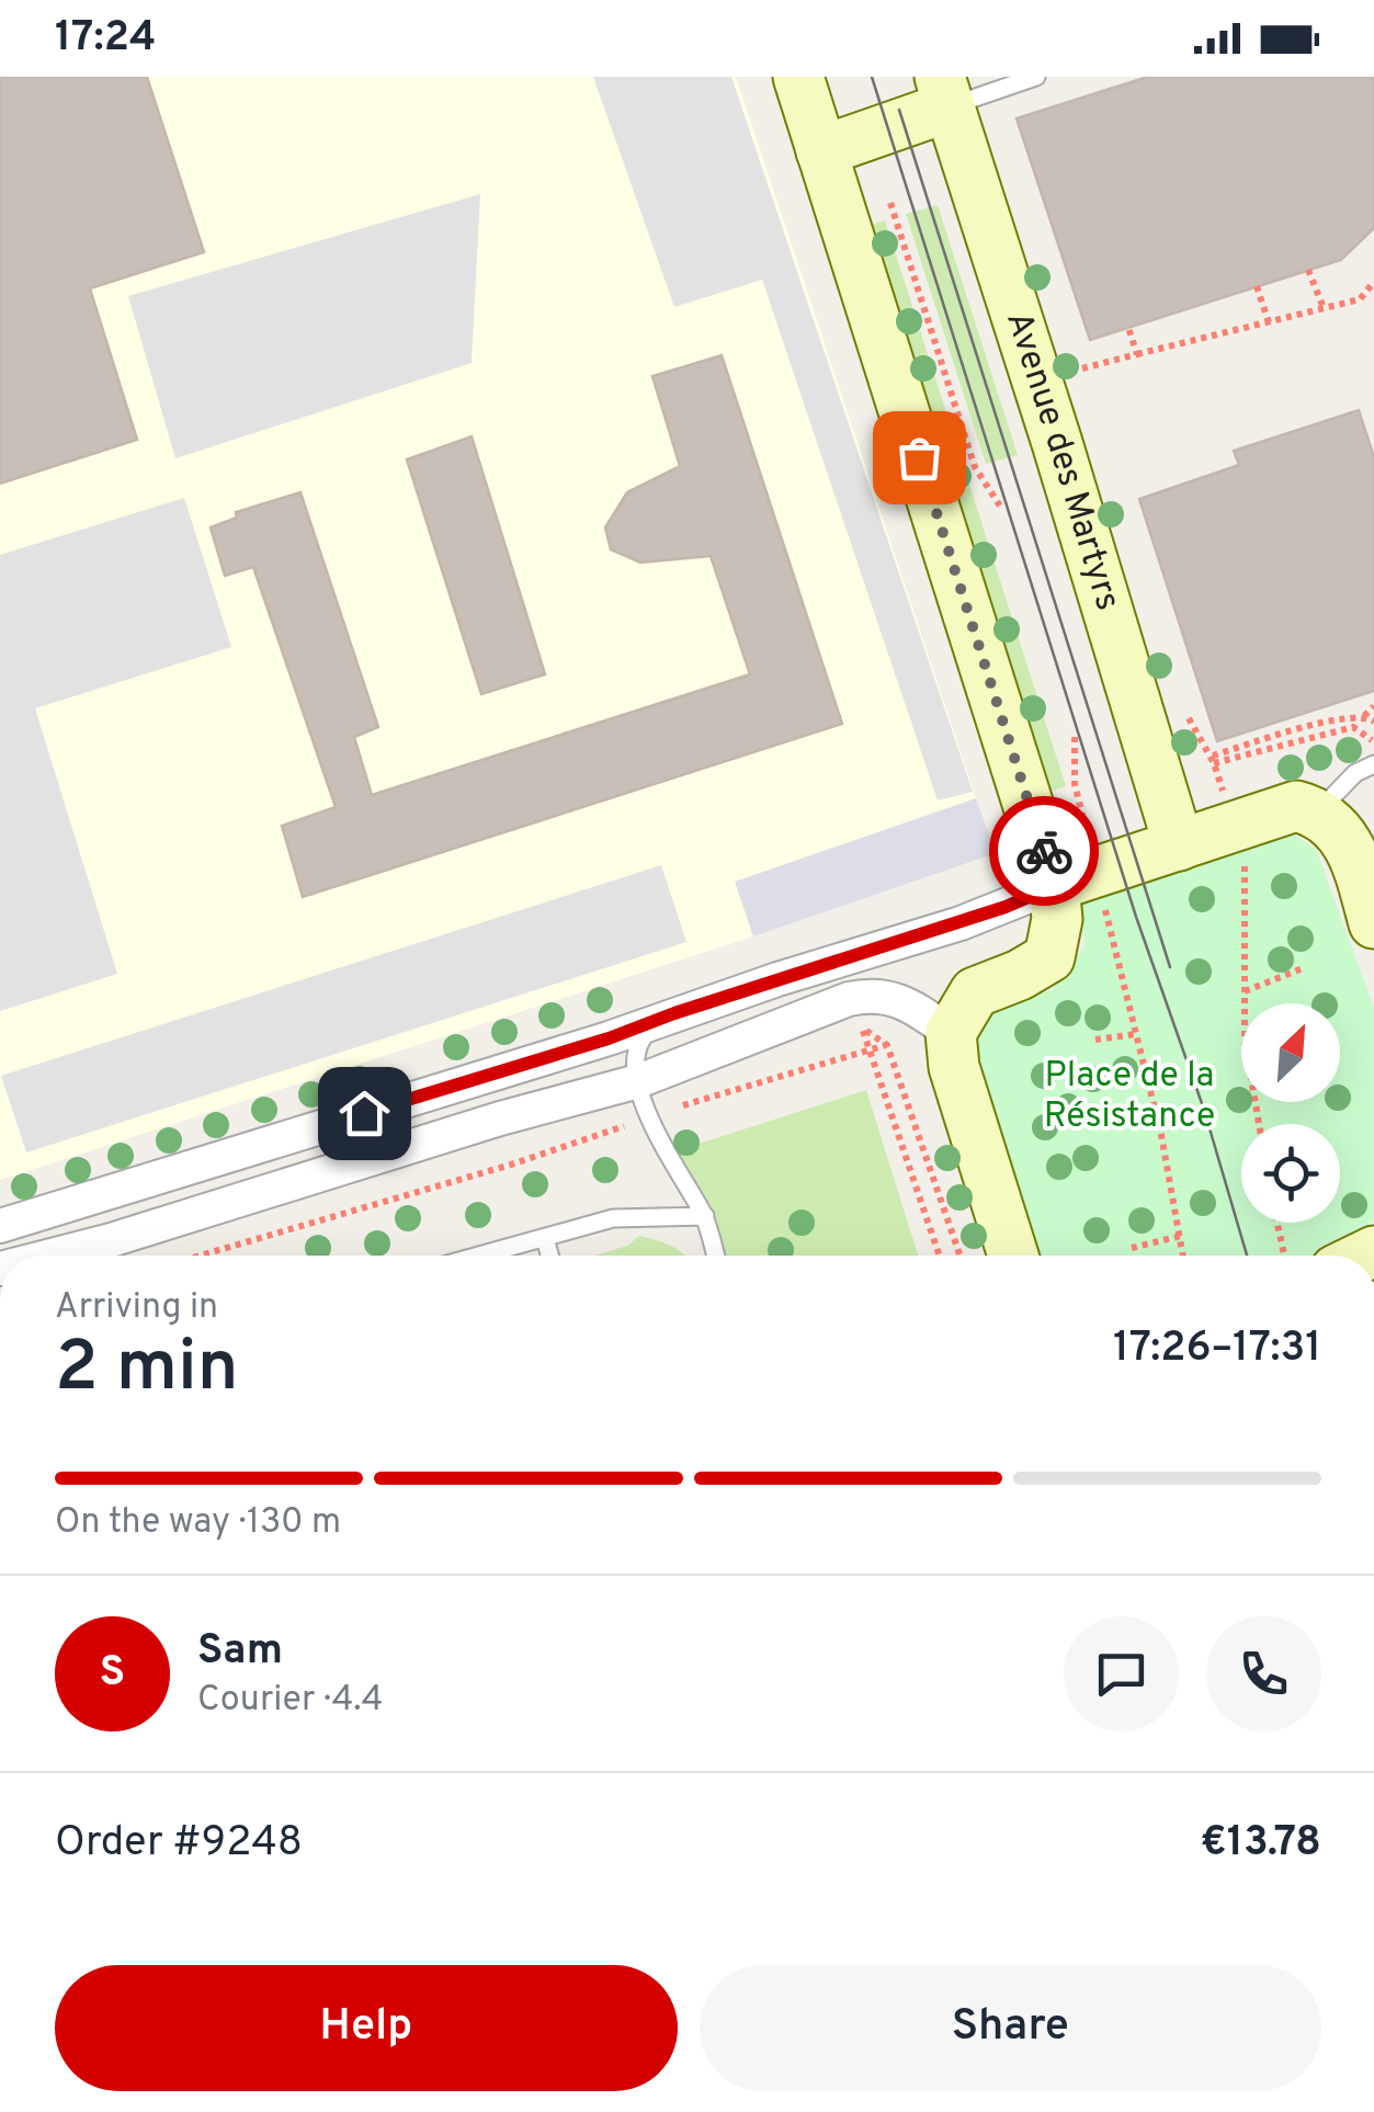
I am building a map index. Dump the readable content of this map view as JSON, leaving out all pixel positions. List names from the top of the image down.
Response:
{
  "streets": {
    "main road": ["Avenue des Martyrs"]
  },
  "parks": ["Place de la Résistance"],
  "north": "top right",
  "page": {
    "status": "17:24",
    "heading": ["2 min", "Arriving in", "17:26–17:31"],
    "panel": [
      "Sam",
      "Courier · 4.4",
      "Order #9248",
      "€13.78"
    ],
    "bar": "On the way · 130 m",
    "round": "S",
    "buttons": ["Help", "Share"]
  }
}
